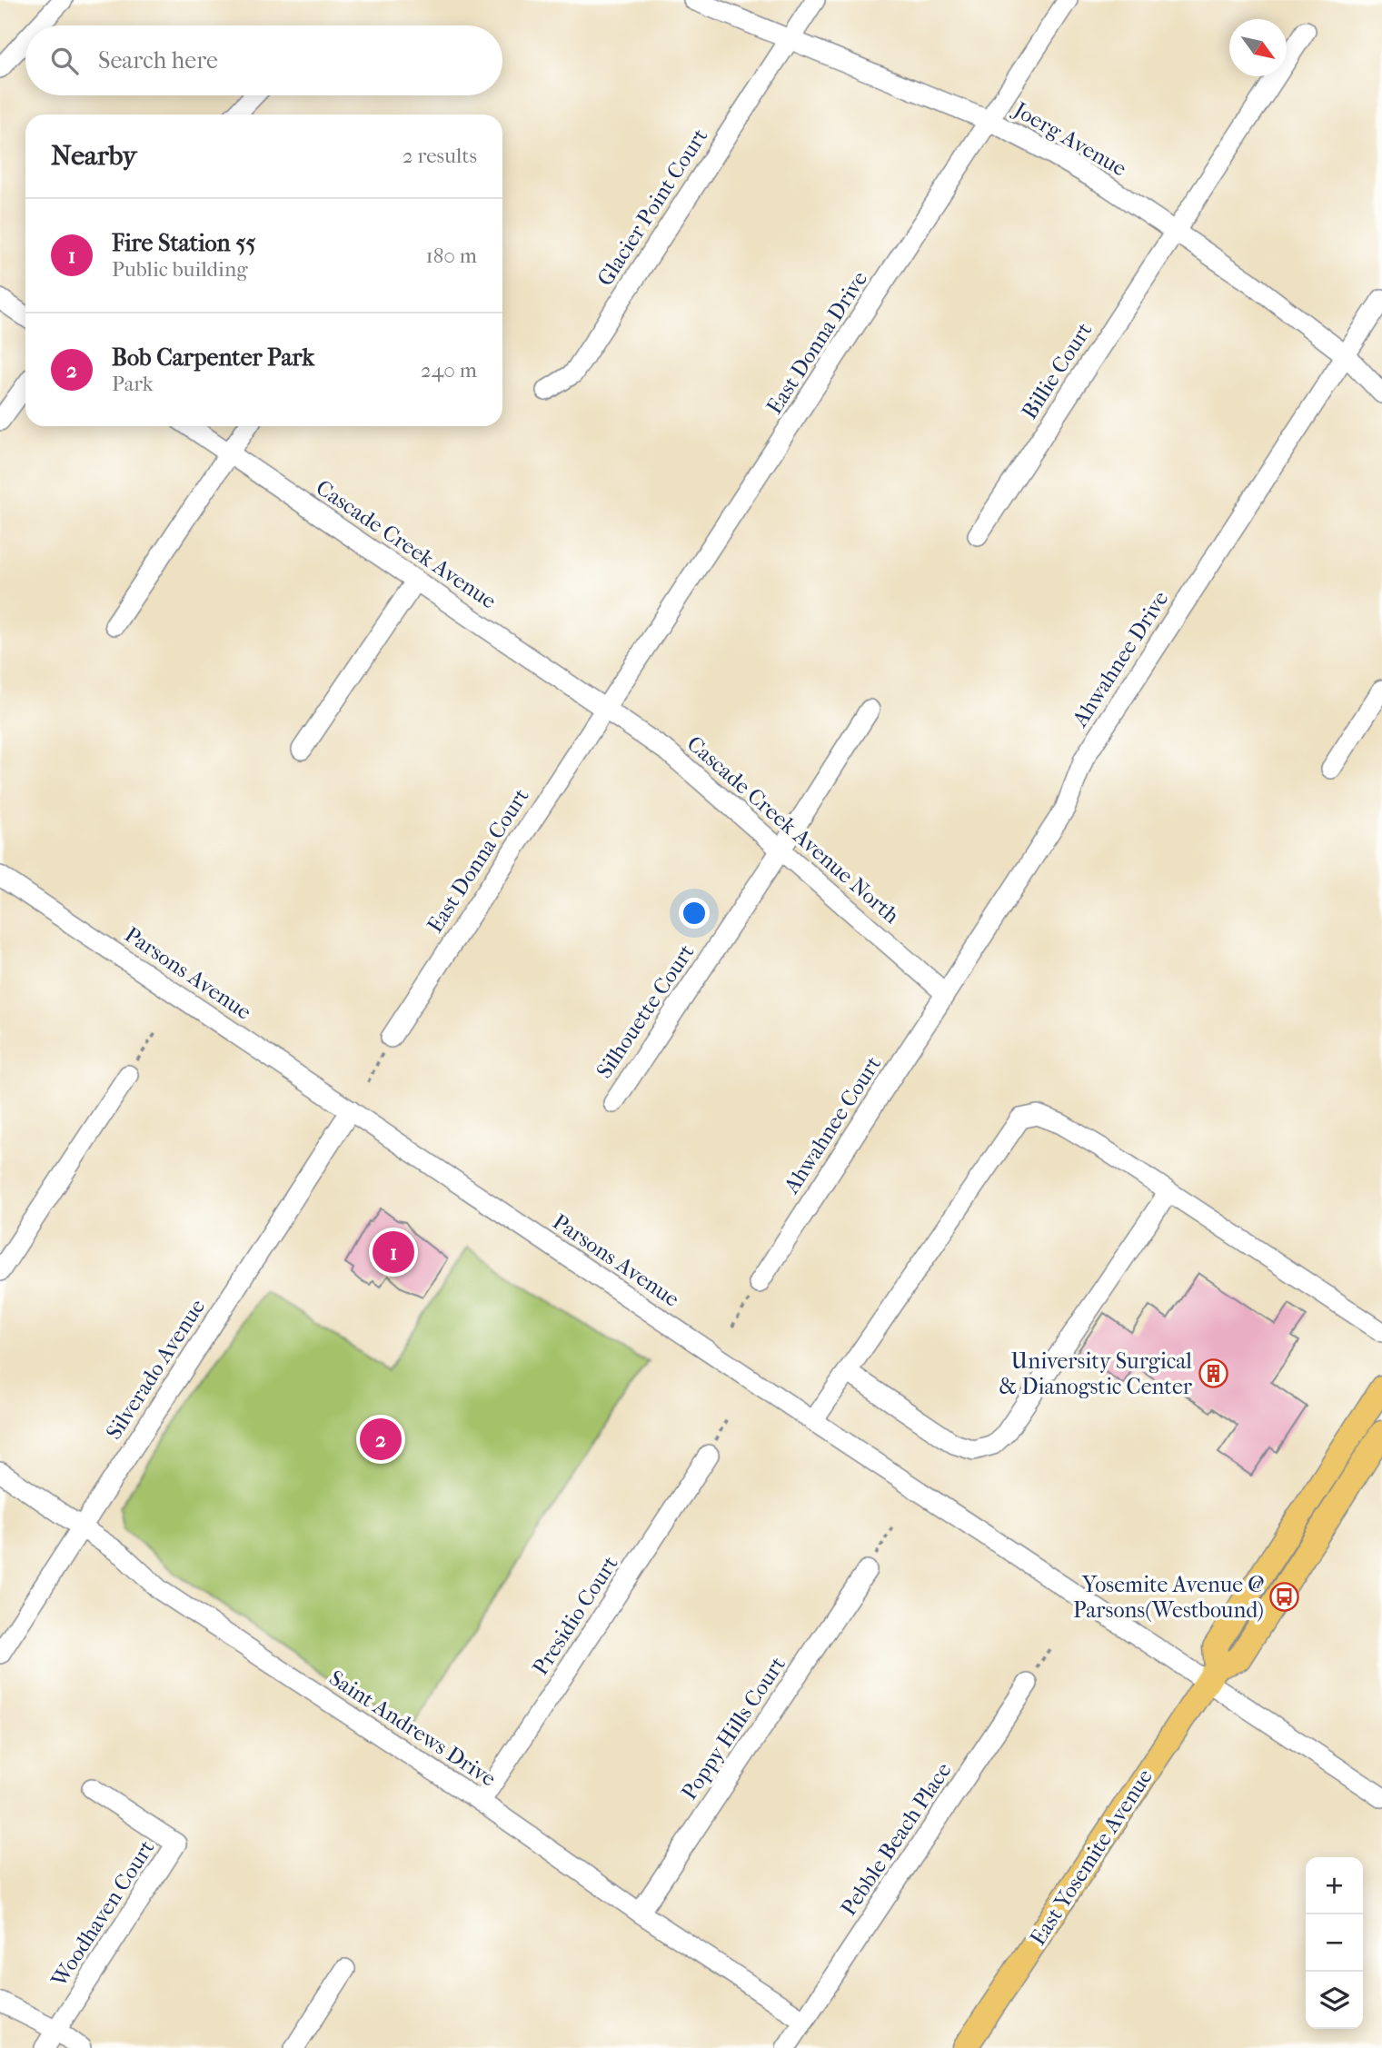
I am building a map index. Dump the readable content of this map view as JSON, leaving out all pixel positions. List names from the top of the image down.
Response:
{
  "streets": {
    "main road": ["East Yosemite Avenue"],
    "street": [
      "Joerg Avenue",
      "Glacier Point Court",
      "East Donna Drive",
      "Billie Court",
      "Cascade Creek Avenue",
      "Ahwahnee Drive",
      "Cascade Creek Avenue North",
      "East Donna Court",
      "Parsons Avenue",
      "Silhouette Court",
      "Ahwahnee Court",
      "Silverado Avenue",
      "Presidio Court",
      "Saint Andrews Drive",
      "Poppy Hills Court",
      "Pebble Beach Place",
      "Woodhaven Court"
    ]
  },
  "crossings": [
    ["Joerg Avenue", "Glacier Point Court"],
    ["Joerg Avenue", "East Donna Drive"],
    ["Joerg Avenue", "Billie Court"],
    ["Joerg Avenue", "Ahwahnee Drive"],
    ["East Donna Drive", "Cascade Creek Avenue"],
    ["East Donna Drive", "Cascade Creek Avenue North"],
    ["East Donna Drive", "East Donna Court"],
    ["Cascade Creek Avenue", "Cascade Creek Avenue North"],
    ["Cascade Creek Avenue", "East Donna Court"],
    ["Ahwahnee Drive", "Cascade Creek Avenue North"],
    ["Ahwahnee Drive", "Ahwahnee Court"],
    ["Cascade Creek Avenue North", "East Donna Court"],
    ["Cascade Creek Avenue North", "Silhouette Court"],
    ["Cascade Creek Avenue North", "Ahwahnee Court"],
    ["Parsons Avenue", "Silverado Avenue"],
    ["Parsons Avenue", "East Yosemite Avenue"],
    ["Silverado Avenue", "Saint Andrews Drive"],
    ["Presidio Court", "Saint Andrews Drive"],
    ["Saint Andrews Drive", "Poppy Hills Court"],
    ["Saint Andrews Drive", "Pebble Beach Place"]
  ],
  "places": {
    "building": ["University Surgical & Dianogstic Center"],
    "bus stop": ["Yosemite Avenue @ Parsons(Westbound)"]
  },
  "north": "bottom right",
  "page": {
    "search": "Search here",
    "heading": ["Nearby", "2 results"],
    "list": [
      {
        "mark": "1",
        "name": "Fire Station 55",
        "note": "Public building",
        "value": "180 m"
      },
      {
        "mark": "2",
        "name": "Bob Carpenter Park",
        "note": "Park",
        "value": "240 m"
      }
    ],
    "pins": ["1", "2"],
    "map_buttons": ["+", "−"]
  }
}
